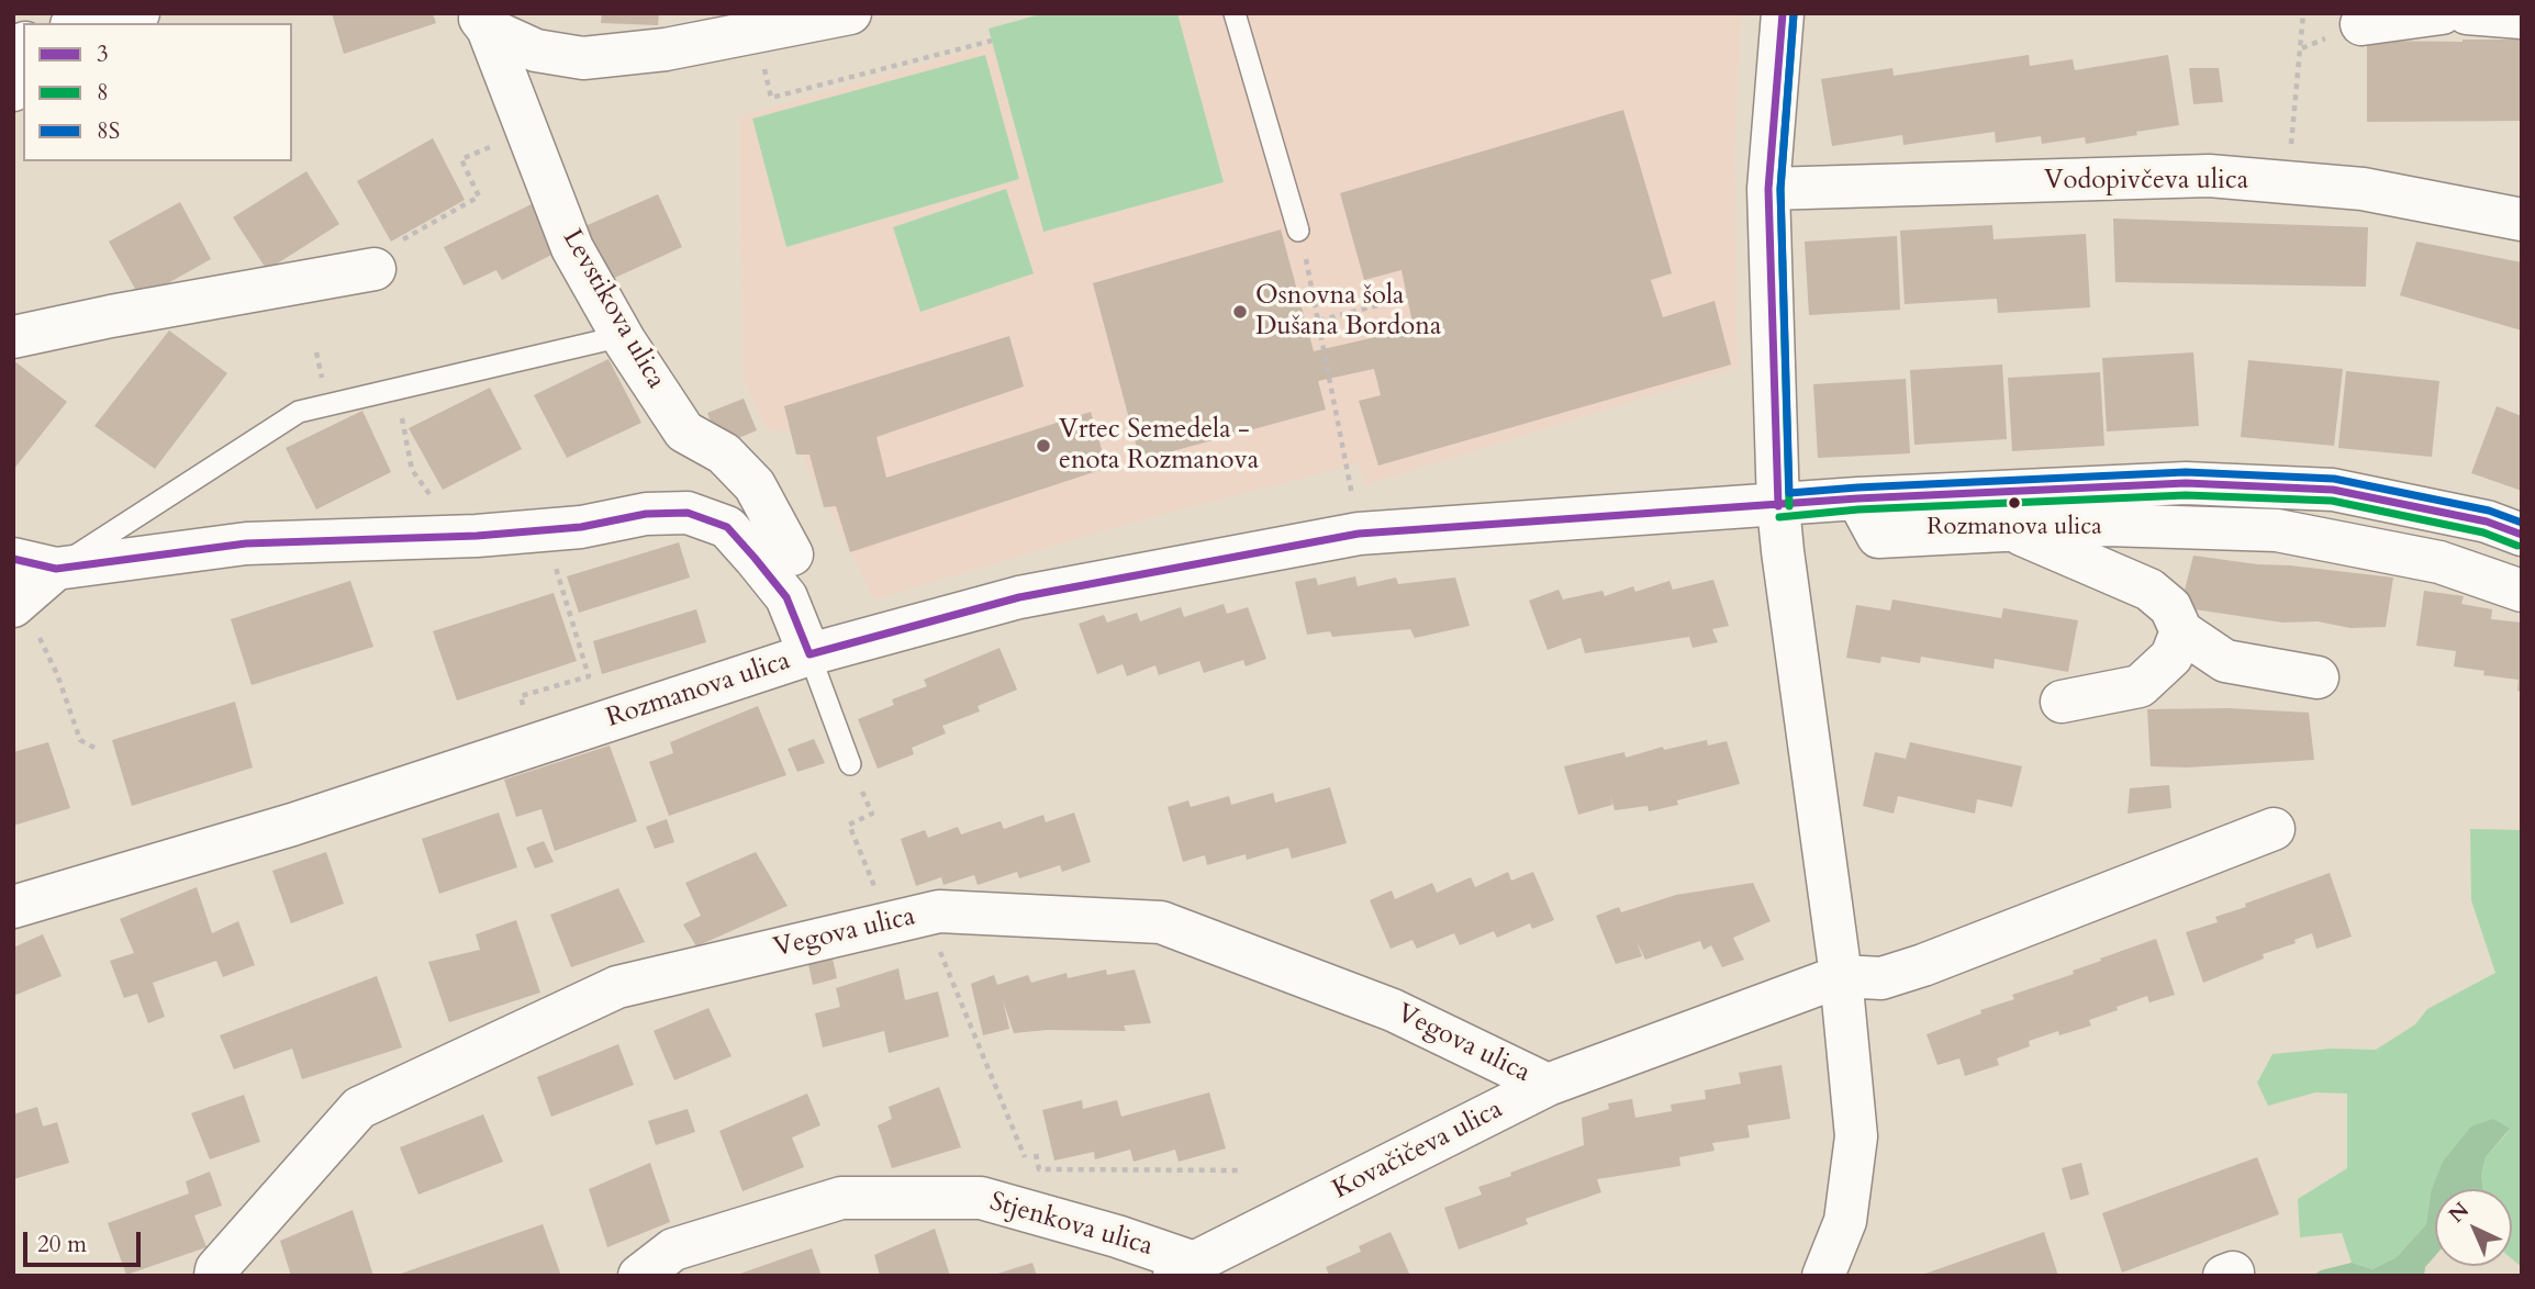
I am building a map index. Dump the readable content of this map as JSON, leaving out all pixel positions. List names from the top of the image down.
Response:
{
  "streets": {
    "street": [
      "Vodopivčeva ulica",
      "Levstikova ulica",
      "Rozmanova ulica",
      "Vegova ulica",
      "Kovačičeva ulica",
      "Stjenkova ulica"
    ]
  },
  "crossings": [
    ["Vegova ulica", "Kovačičeva ulica"],
    ["Kovačičeva ulica", "Stjenkova ulica"]
  ],
  "places": ["Osnovna šola Dušana Bordona", "Vrtec Semedela - enota Rozmanova", "Rozmanova ulica"],
  "lines": ["transit line 3", "transit line 8", "transit line 8S"],
  "legend": ["3", "8", "8S"],
  "scale_bar": "20 m",
  "north": "top left"
}
